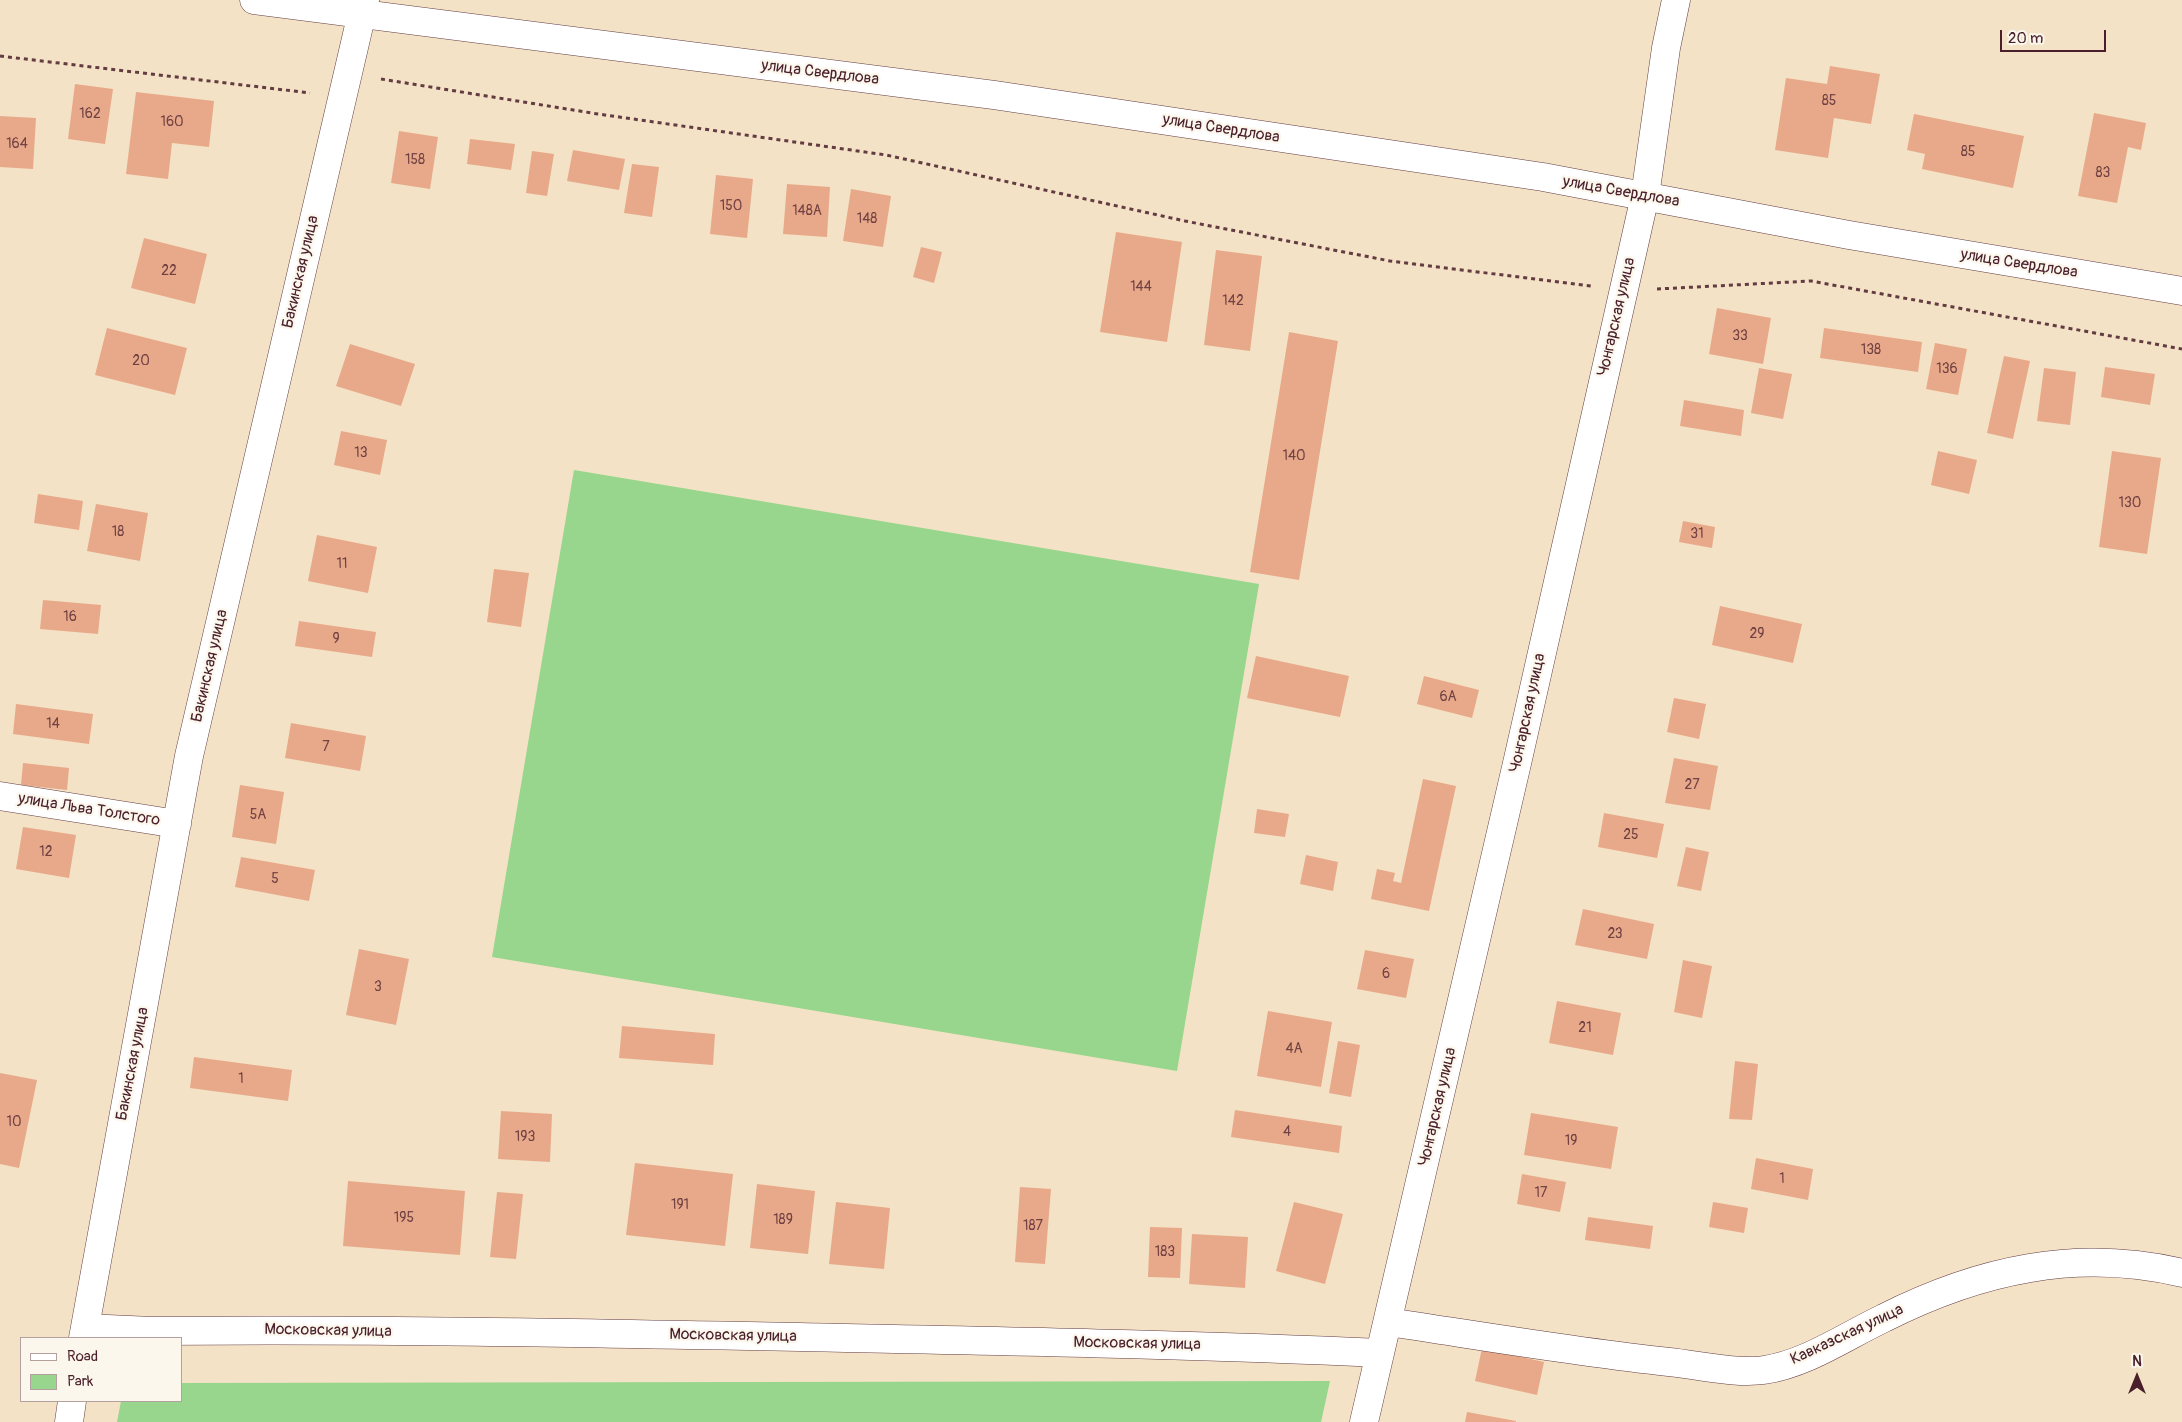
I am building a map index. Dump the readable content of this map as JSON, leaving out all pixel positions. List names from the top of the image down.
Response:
{
  "streets": {
    "street": [
      "улица Свердлова",
      "Бакинская улица",
      "Чонгарская улица",
      "улица Льва Толстого",
      "Московская улица",
      "Кавказская улица"
    ]
  },
  "crossings": [
    ["улица Свердлова", "Бакинская улица"],
    ["улица Свердлова", "Чонгарская улица"],
    ["Бакинская улица", "улица Льва Толстого"],
    ["Бакинская улица", "Московская улица"],
    ["Чонгарская улица", "Московская улица"],
    ["Чонгарская улица", "Кавказская улица"]
  ],
  "house_numbers": [
    "85",
    "162",
    "160",
    "164",
    "85",
    "158",
    "83",
    "150",
    "148А",
    "148",
    "22",
    "144",
    "142",
    "33",
    "138",
    "20",
    "136",
    "13",
    "140",
    "130",
    "18",
    "31",
    "11",
    "16",
    "29",
    "9",
    "6А",
    "14",
    "7",
    "27",
    "5А",
    "25",
    "12",
    "5",
    "23",
    "6",
    "3",
    "21",
    "4А",
    "1",
    "10",
    "4",
    "193",
    "19",
    "1",
    "17",
    "191",
    "195",
    "189",
    "187",
    "183"
  ],
  "legend": ["Road", "Park"],
  "scale_bar": "20 m",
  "north": "top"
}
